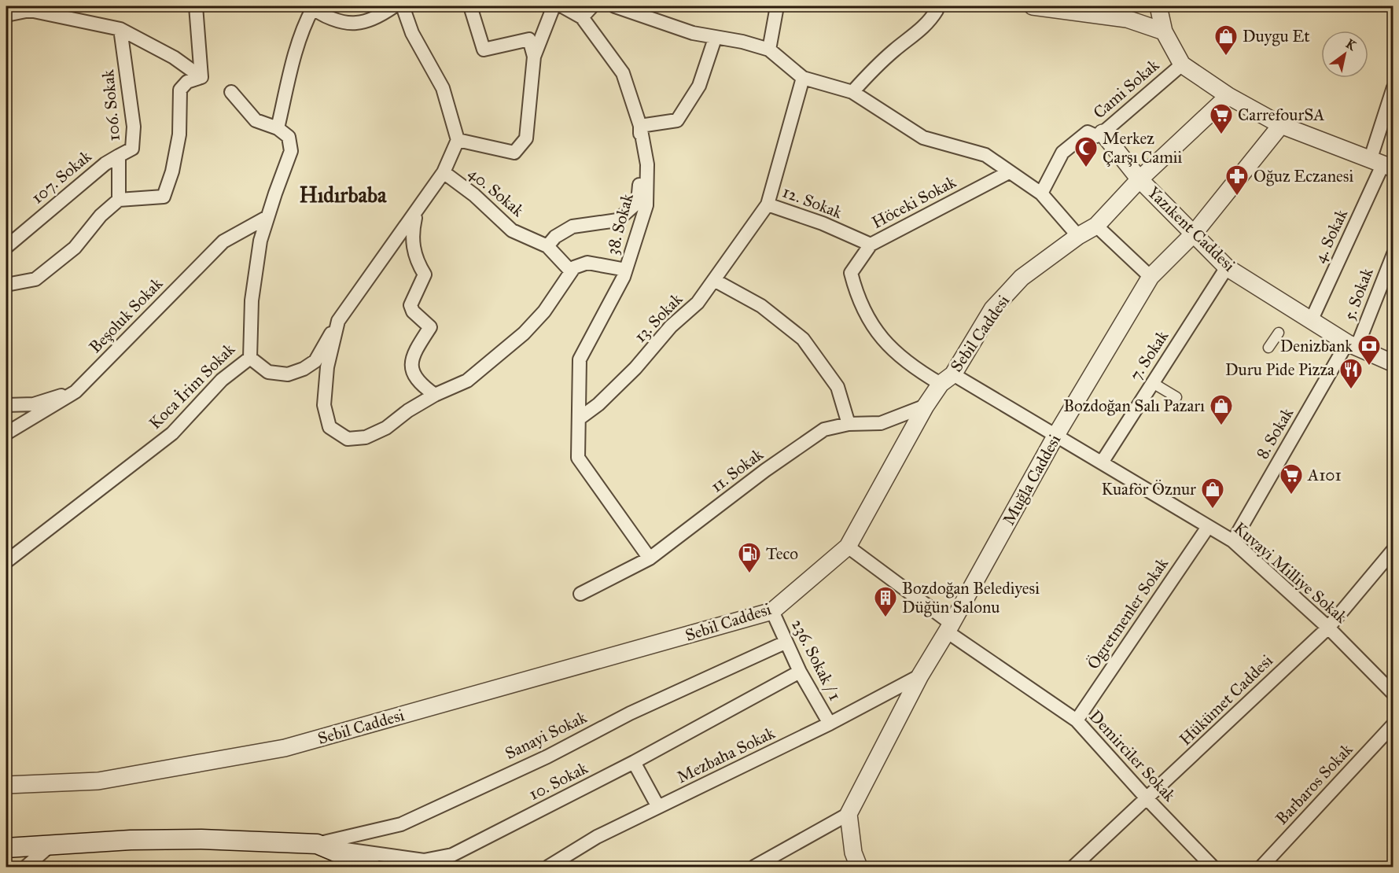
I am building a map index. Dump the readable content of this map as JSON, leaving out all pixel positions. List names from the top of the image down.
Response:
{
  "streets": {
    "street": [
      "Cami Sokak",
      "106. Sokak",
      "107. Sokak",
      "40. Sokak",
      "12. Sokak",
      "Höceki Sokak",
      "38. Sokak",
      "Yazıkent Caddesi",
      "4. Sokak",
      "5. Sokak",
      "Beşoluk Sokak",
      "13. Sokak",
      "Sebil Caddesi",
      "7. Sokak",
      "Koca İrim Sokak",
      "8. Sokak",
      "11. Sokak",
      "Muğla Caddesi",
      "Kuvayi Milliye Sokak",
      "Ögretmenler Sokak",
      "236. Sokak / 1",
      "Hükümet Caddesi",
      "Sanayi Sokak",
      "Mezbaha Sokak",
      "Demirciler Sokak",
      "10. Sokak",
      "Barbaros Sokak"
    ]
  },
  "crossings": [
    ["Cami Sokak", "Yazıkent Caddesi"],
    ["106. Sokak", "107. Sokak"],
    ["12. Sokak", "Höceki Sokak"],
    ["12. Sokak", "13. Sokak"],
    ["Höceki Sokak", "Sebil Caddesi"],
    ["Höceki Sokak", "Muğla Caddesi"],
    ["Höceki Sokak", "Kuvayi Milliye Sokak"],
    ["38. Sokak", "13. Sokak"],
    ["Yazıkent Caddesi", "4. Sokak"],
    ["Yazıkent Caddesi", "5. Sokak"],
    ["Yazıkent Caddesi", "Sebil Caddesi"],
    ["Yazıkent Caddesi", "7. Sokak"],
    ["Yazıkent Caddesi", "8. Sokak"],
    ["Yazıkent Caddesi", "Muğla Caddesi"],
    ["5. Sokak", "8. Sokak"],
    ["Beşoluk Sokak", "Koca İrim Sokak"],
    ["Sebil Caddesi", "11. Sokak"],
    ["Sebil Caddesi", "236. Sokak / 1"],
    ["Sebil Caddesi", "Demirciler Sokak"],
    ["7. Sokak", "Kuvayi Milliye Sokak"],
    ["8. Sokak", "Kuvayi Milliye Sokak"],
    ["Muğla Caddesi", "Kuvayi Milliye Sokak"],
    ["Muğla Caddesi", "Mezbaha Sokak"],
    ["Muğla Caddesi", "Demirciler Sokak"],
    ["Kuvayi Milliye Sokak", "Ögretmenler Sokak"],
    ["Kuvayi Milliye Sokak", "Hükümet Caddesi"],
    ["Ögretmenler Sokak", "Demirciler Sokak"],
    ["236. Sokak / 1", "Sanayi Sokak"],
    ["236. Sokak / 1", "Mezbaha Sokak"],
    ["236. Sokak / 1", "10. Sokak"],
    ["Hükümet Caddesi", "Demirciler Sokak"],
    ["Sanayi Sokak", "10. Sokak"]
  ],
  "districts": ["Hıdırbaba"],
  "places": {
    "shop": ["Duygu Et", "Bozdoğan Salı Pazarı", "Kuaför Öznur"],
    "supermarket": ["CarrefourSA", "A101"],
    "mosque": ["Merkez Çarşı Camii"],
    "pharmacy": ["Oğuz Eczanesi"],
    "bank": ["Denizbank"],
    "restaurant": ["Duru Pide Pizza"],
    "fuel station": ["Teco"],
    "building": ["Bozdoğan Belediyesi Düğün Salonu"]
  },
  "north": "top right"
}
